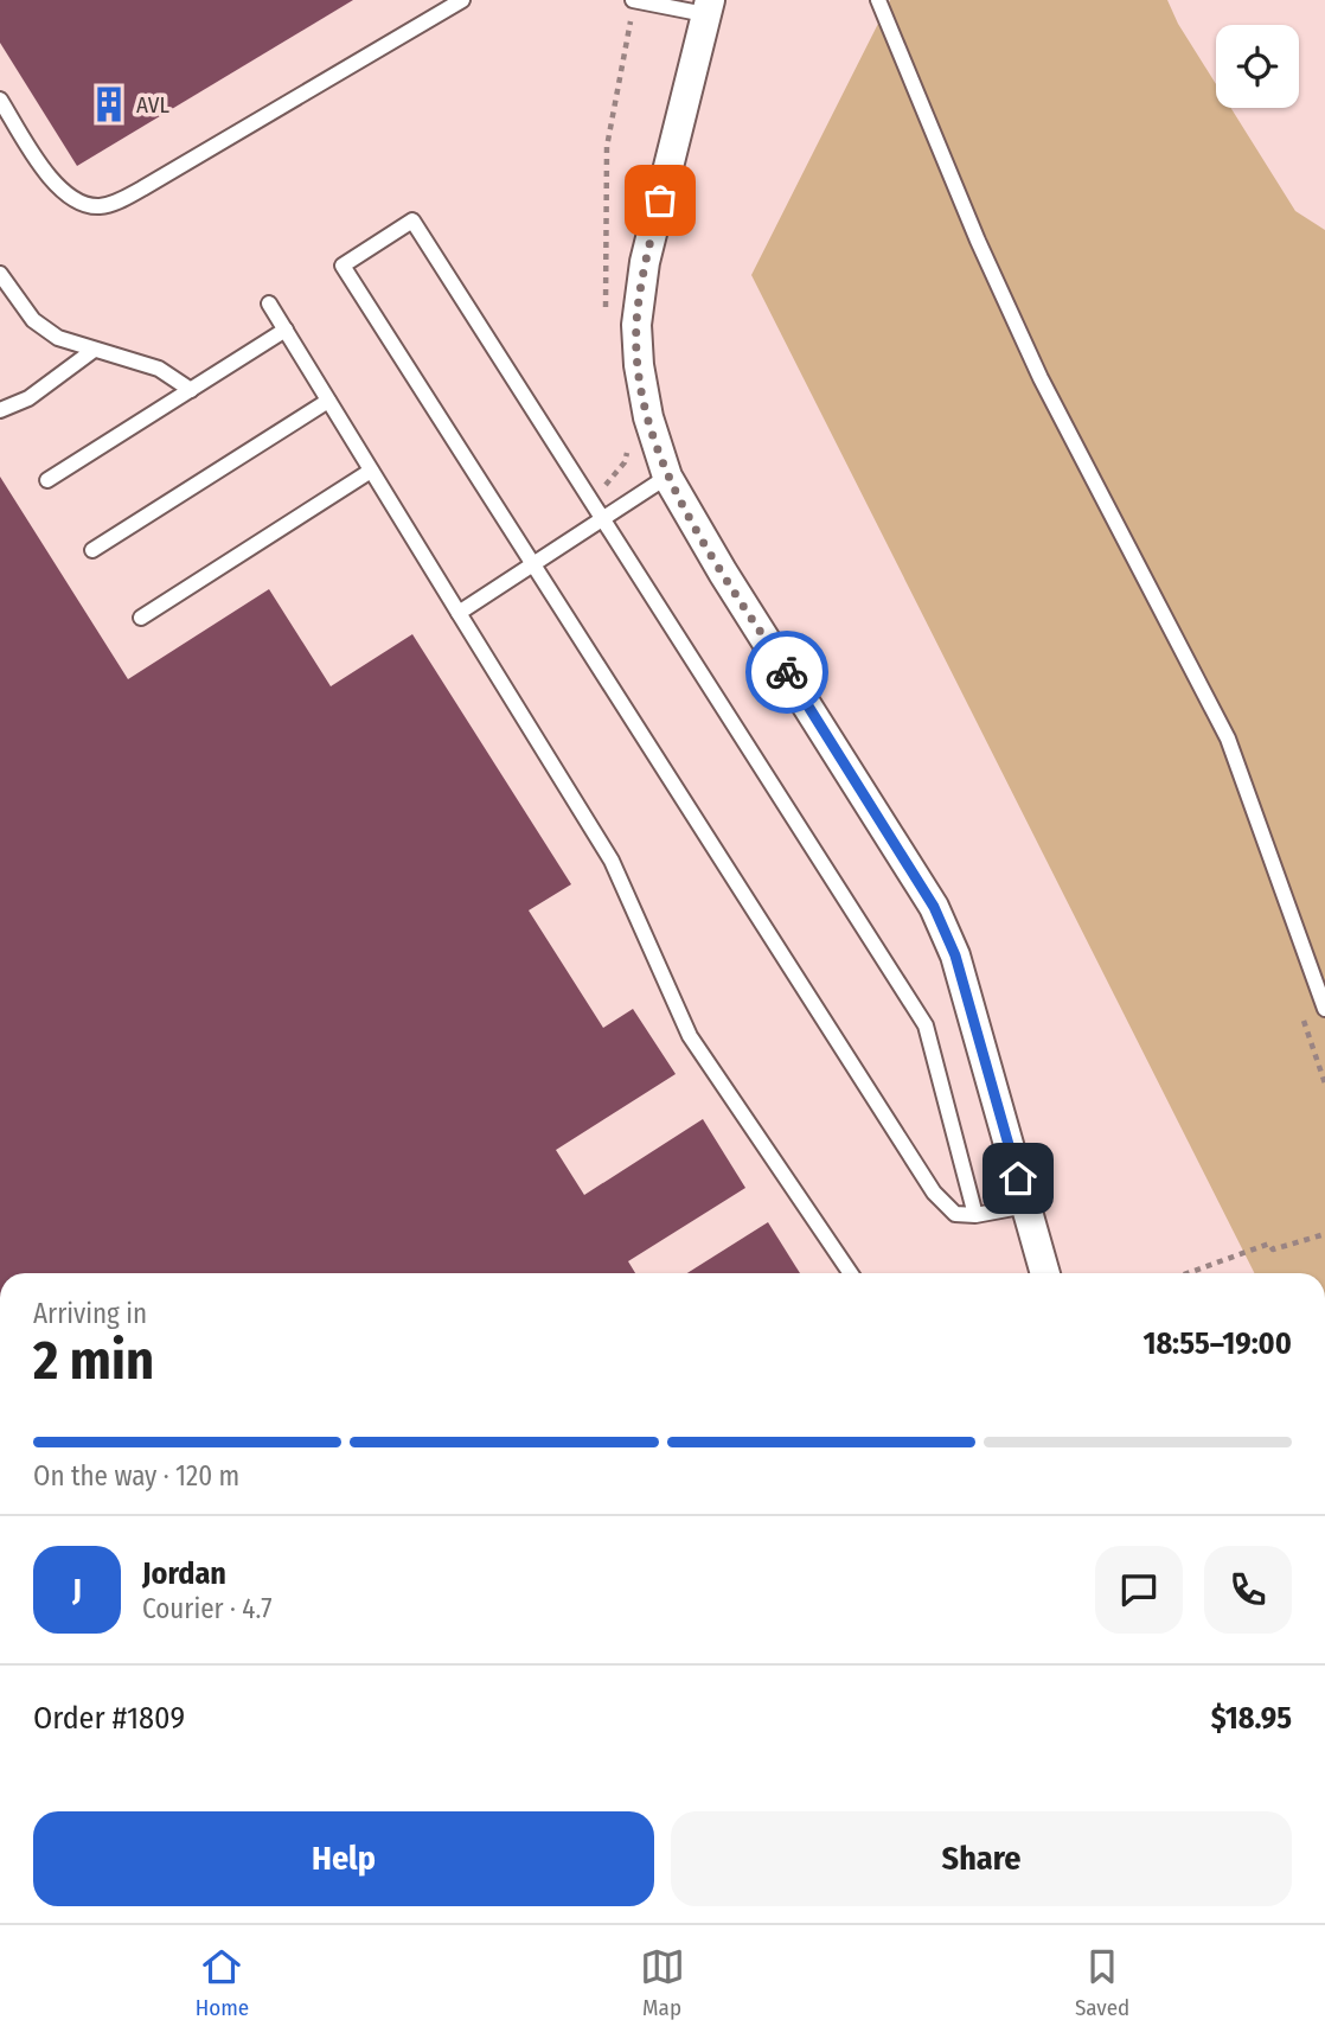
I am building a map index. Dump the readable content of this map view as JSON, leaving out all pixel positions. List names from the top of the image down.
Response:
{
  "places": {
    "building": ["AVL"]
  },
  "page": {
    "heading": ["2 min", "Arriving in", "18:55–19:00"],
    "panel": [
      "Jordan",
      "Courier · 4.7",
      "Order #1809",
      "$18.95"
    ],
    "bar": "On the way · 120 m",
    "round": "J",
    "buttons": ["Help", "Share"],
    "tabs": ["Home", "Map", "Saved"]
  }
}
